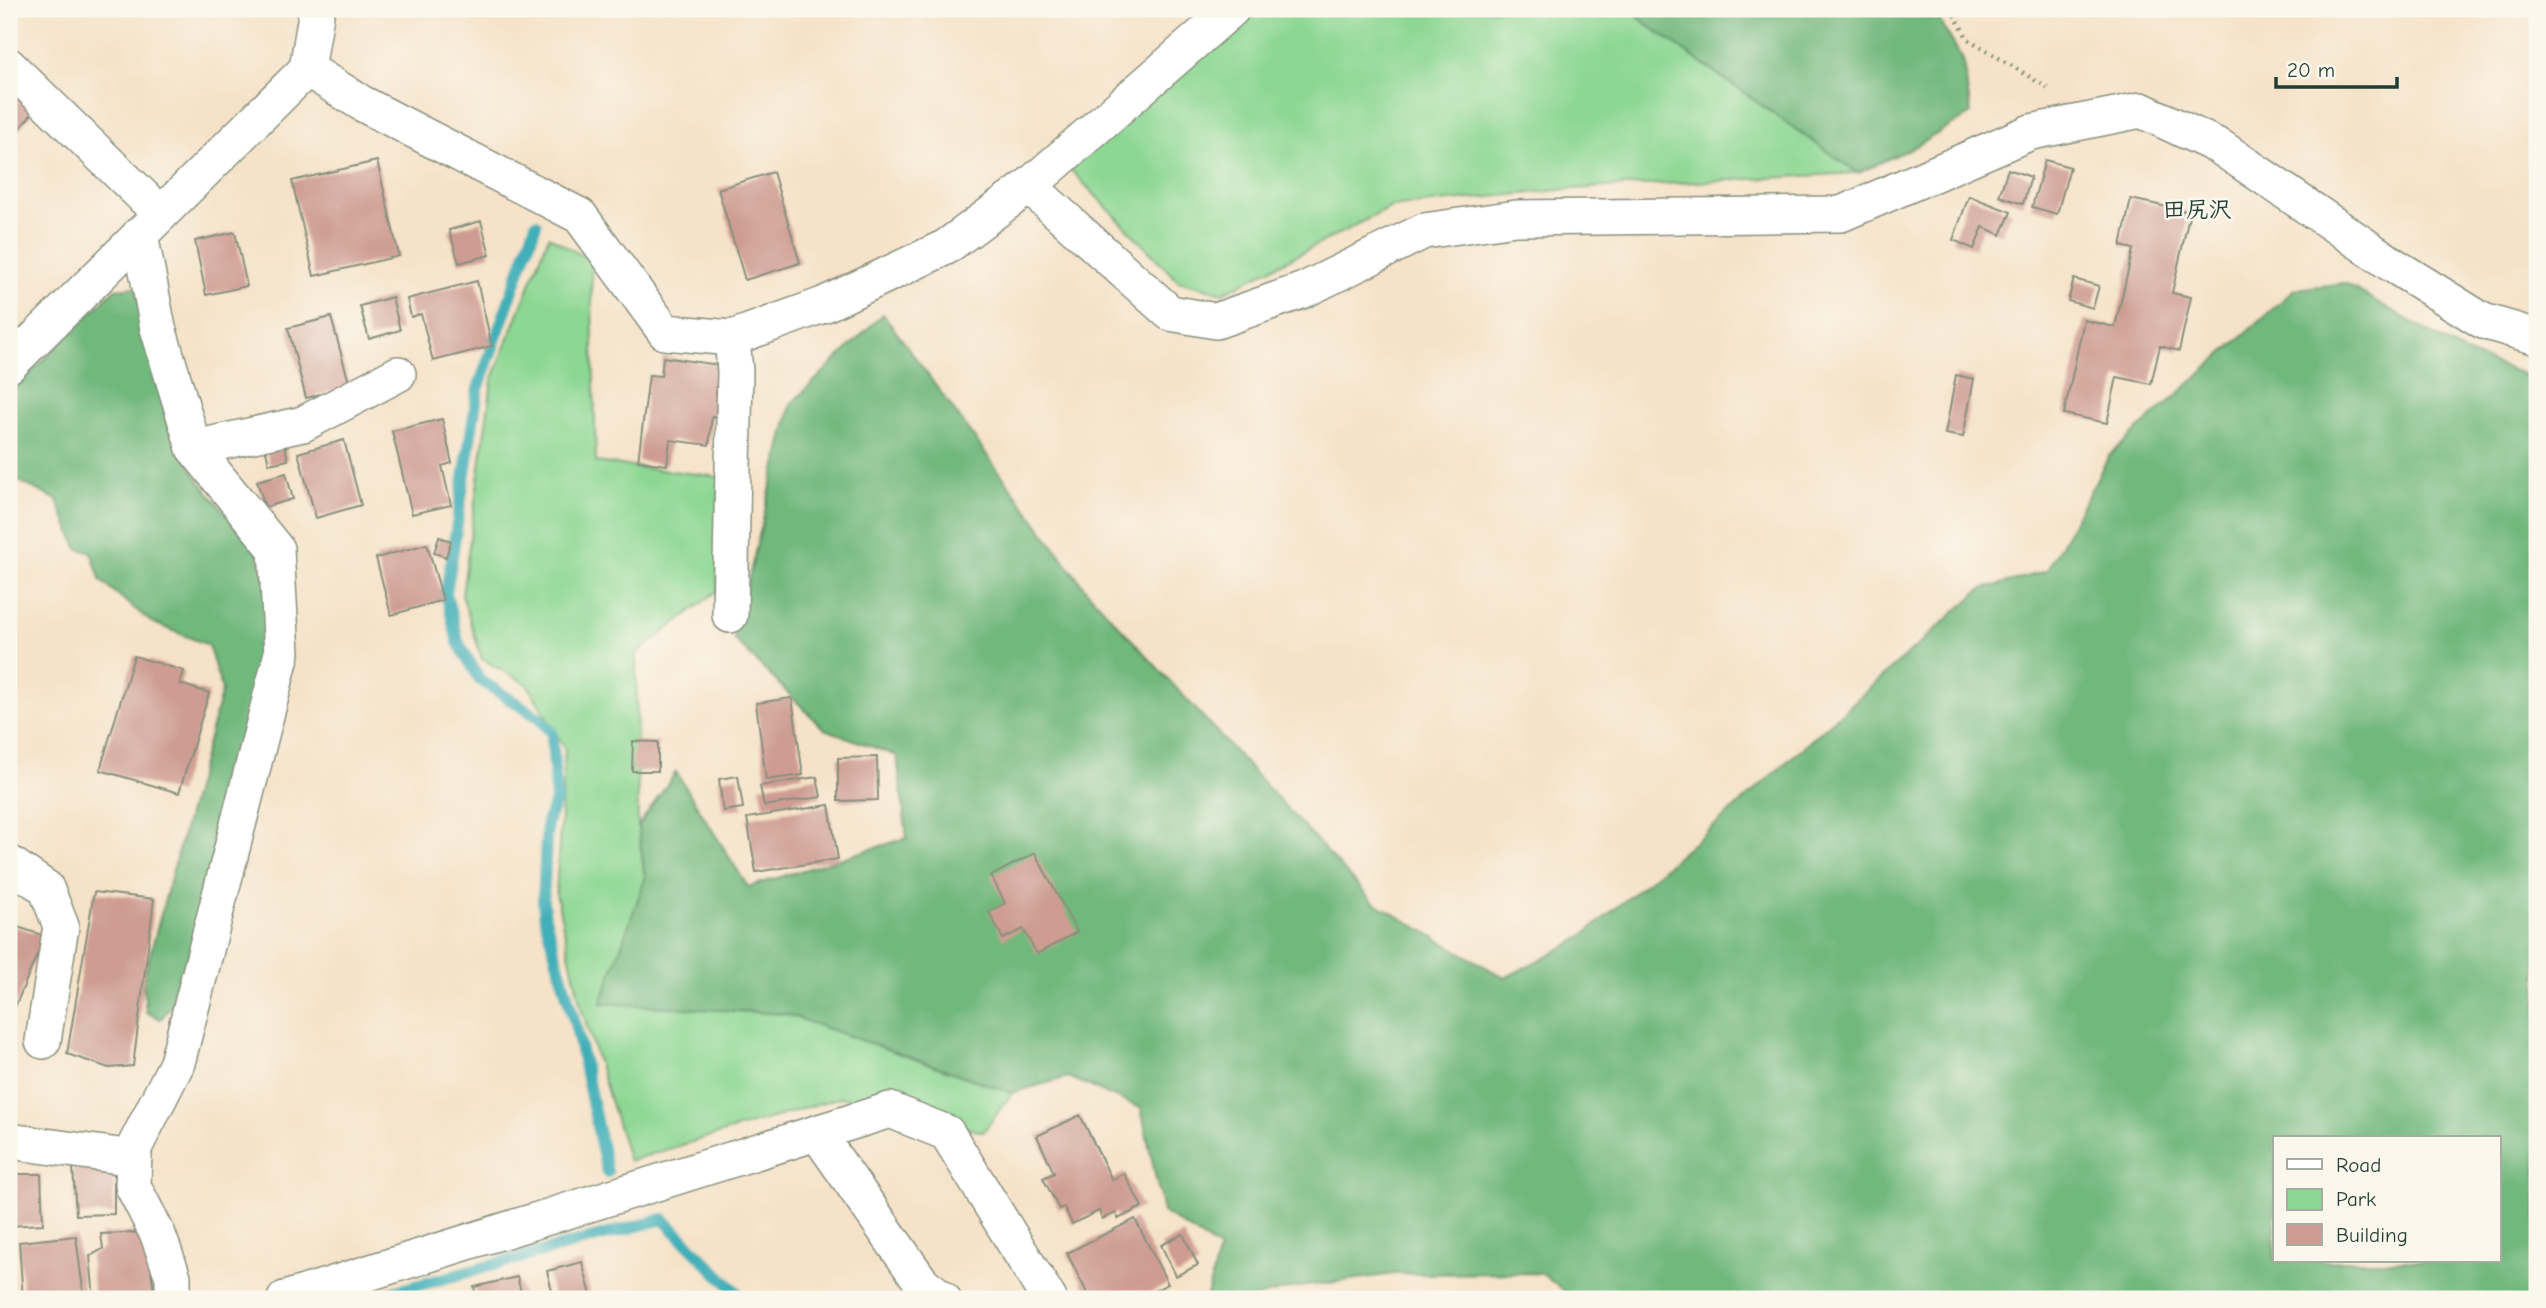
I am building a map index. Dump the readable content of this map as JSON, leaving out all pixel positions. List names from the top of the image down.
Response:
{
  "districts": ["田尻沢"],
  "legend": ["Road", "Park", "Building"],
  "scale_bar": "20 m"
}
